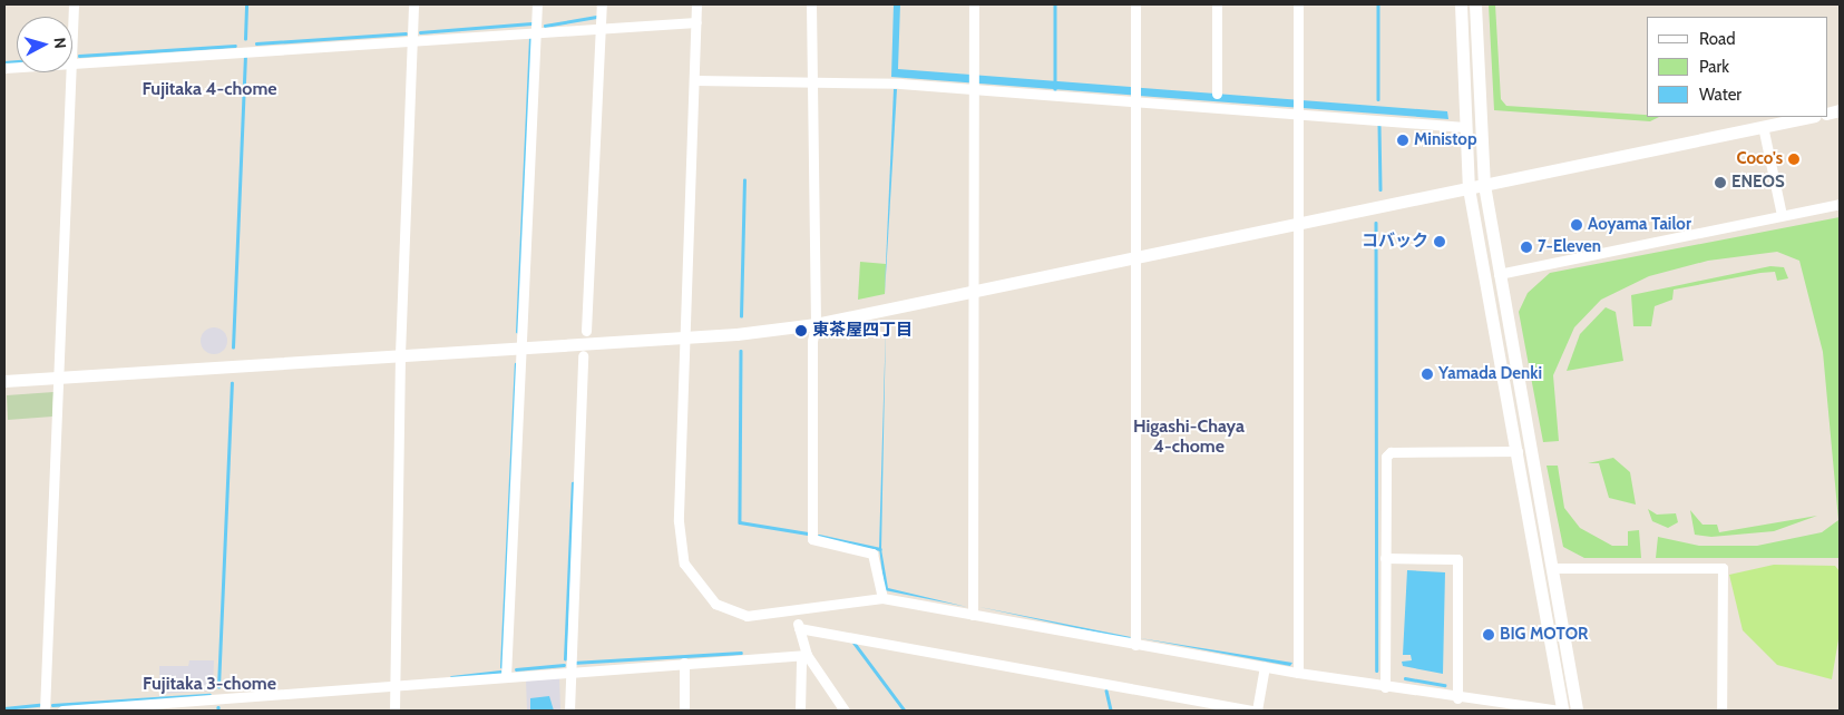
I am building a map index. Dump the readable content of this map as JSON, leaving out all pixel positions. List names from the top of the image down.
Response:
{
  "districts": ["Fujitaka 4-chome", "Higashi-Chaya 4-chome", "Fujitaka 3-chome"],
  "places": [
    "Ministop",
    "Coco's",
    "ENEOS",
    "Aoyama Tailor",
    "コバック",
    "7-Eleven",
    "東茶屋四丁目",
    "Yamada Denki",
    "BIG MOTOR"
  ],
  "legend": ["Road", "Park", "Water"],
  "north": "right"
}
